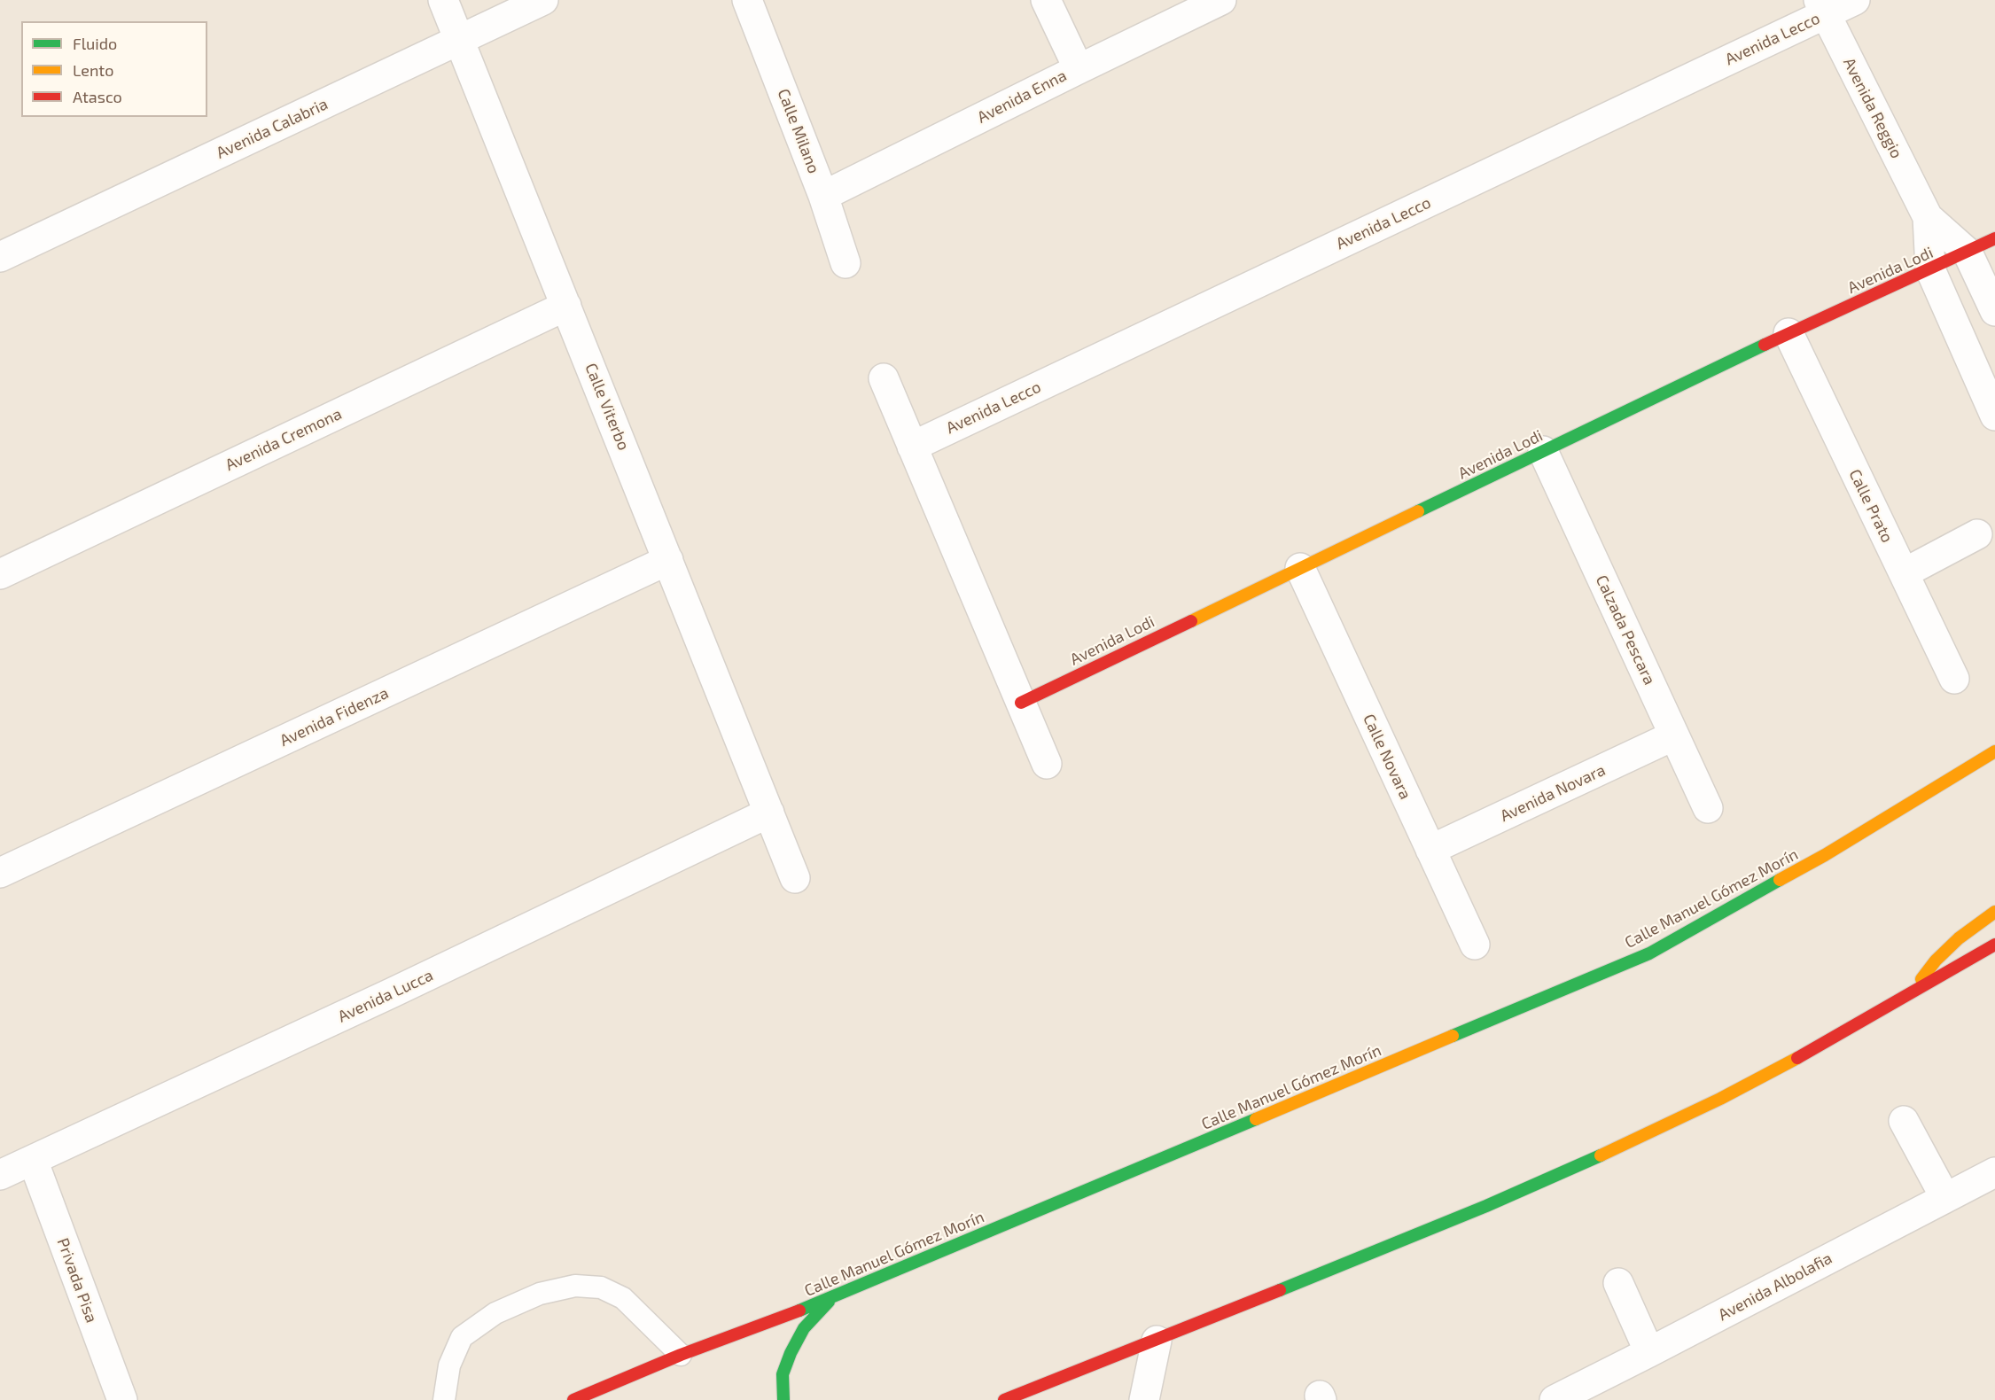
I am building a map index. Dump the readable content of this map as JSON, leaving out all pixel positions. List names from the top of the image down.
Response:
{
  "streets": {
    "main road": ["Avenida Lodi", "Calle Manuel Gómez Morín"],
    "street": [
      "Avenida Lecco",
      "Avenida Enna",
      "Avenida Reggio",
      "Avenida Calabria",
      "Calle Milano",
      "Calle Viterbo",
      "Avenida Cremona",
      "Calle Prato",
      "Calzada Pescara",
      "Avenida Fidenza",
      "Calle Novara",
      "Avenida Novara",
      "Avenida Lucca",
      "Privada Pisa",
      "Avenida Albolafia"
    ]
  },
  "crossings": [
    ["Avenida Lecco", "Avenida Reggio"],
    ["Avenida Enna", "Calle Milano"],
    ["Avenida Reggio", "Avenida Lodi"],
    ["Avenida Calabria", "Calle Viterbo"],
    ["Avenida Lodi", "Calle Prato"],
    ["Avenida Lodi", "Calzada Pescara"],
    ["Avenida Lodi", "Calle Novara"],
    ["Calle Viterbo", "Avenida Cremona"],
    ["Calle Viterbo", "Avenida Fidenza"],
    ["Calle Viterbo", "Avenida Lucca"],
    ["Calzada Pescara", "Avenida Novara"],
    ["Calle Novara", "Avenida Novara"],
    ["Avenida Lucca", "Privada Pisa"]
  ],
  "legend": ["Fluido", "Lento", "Atasco"]
}
